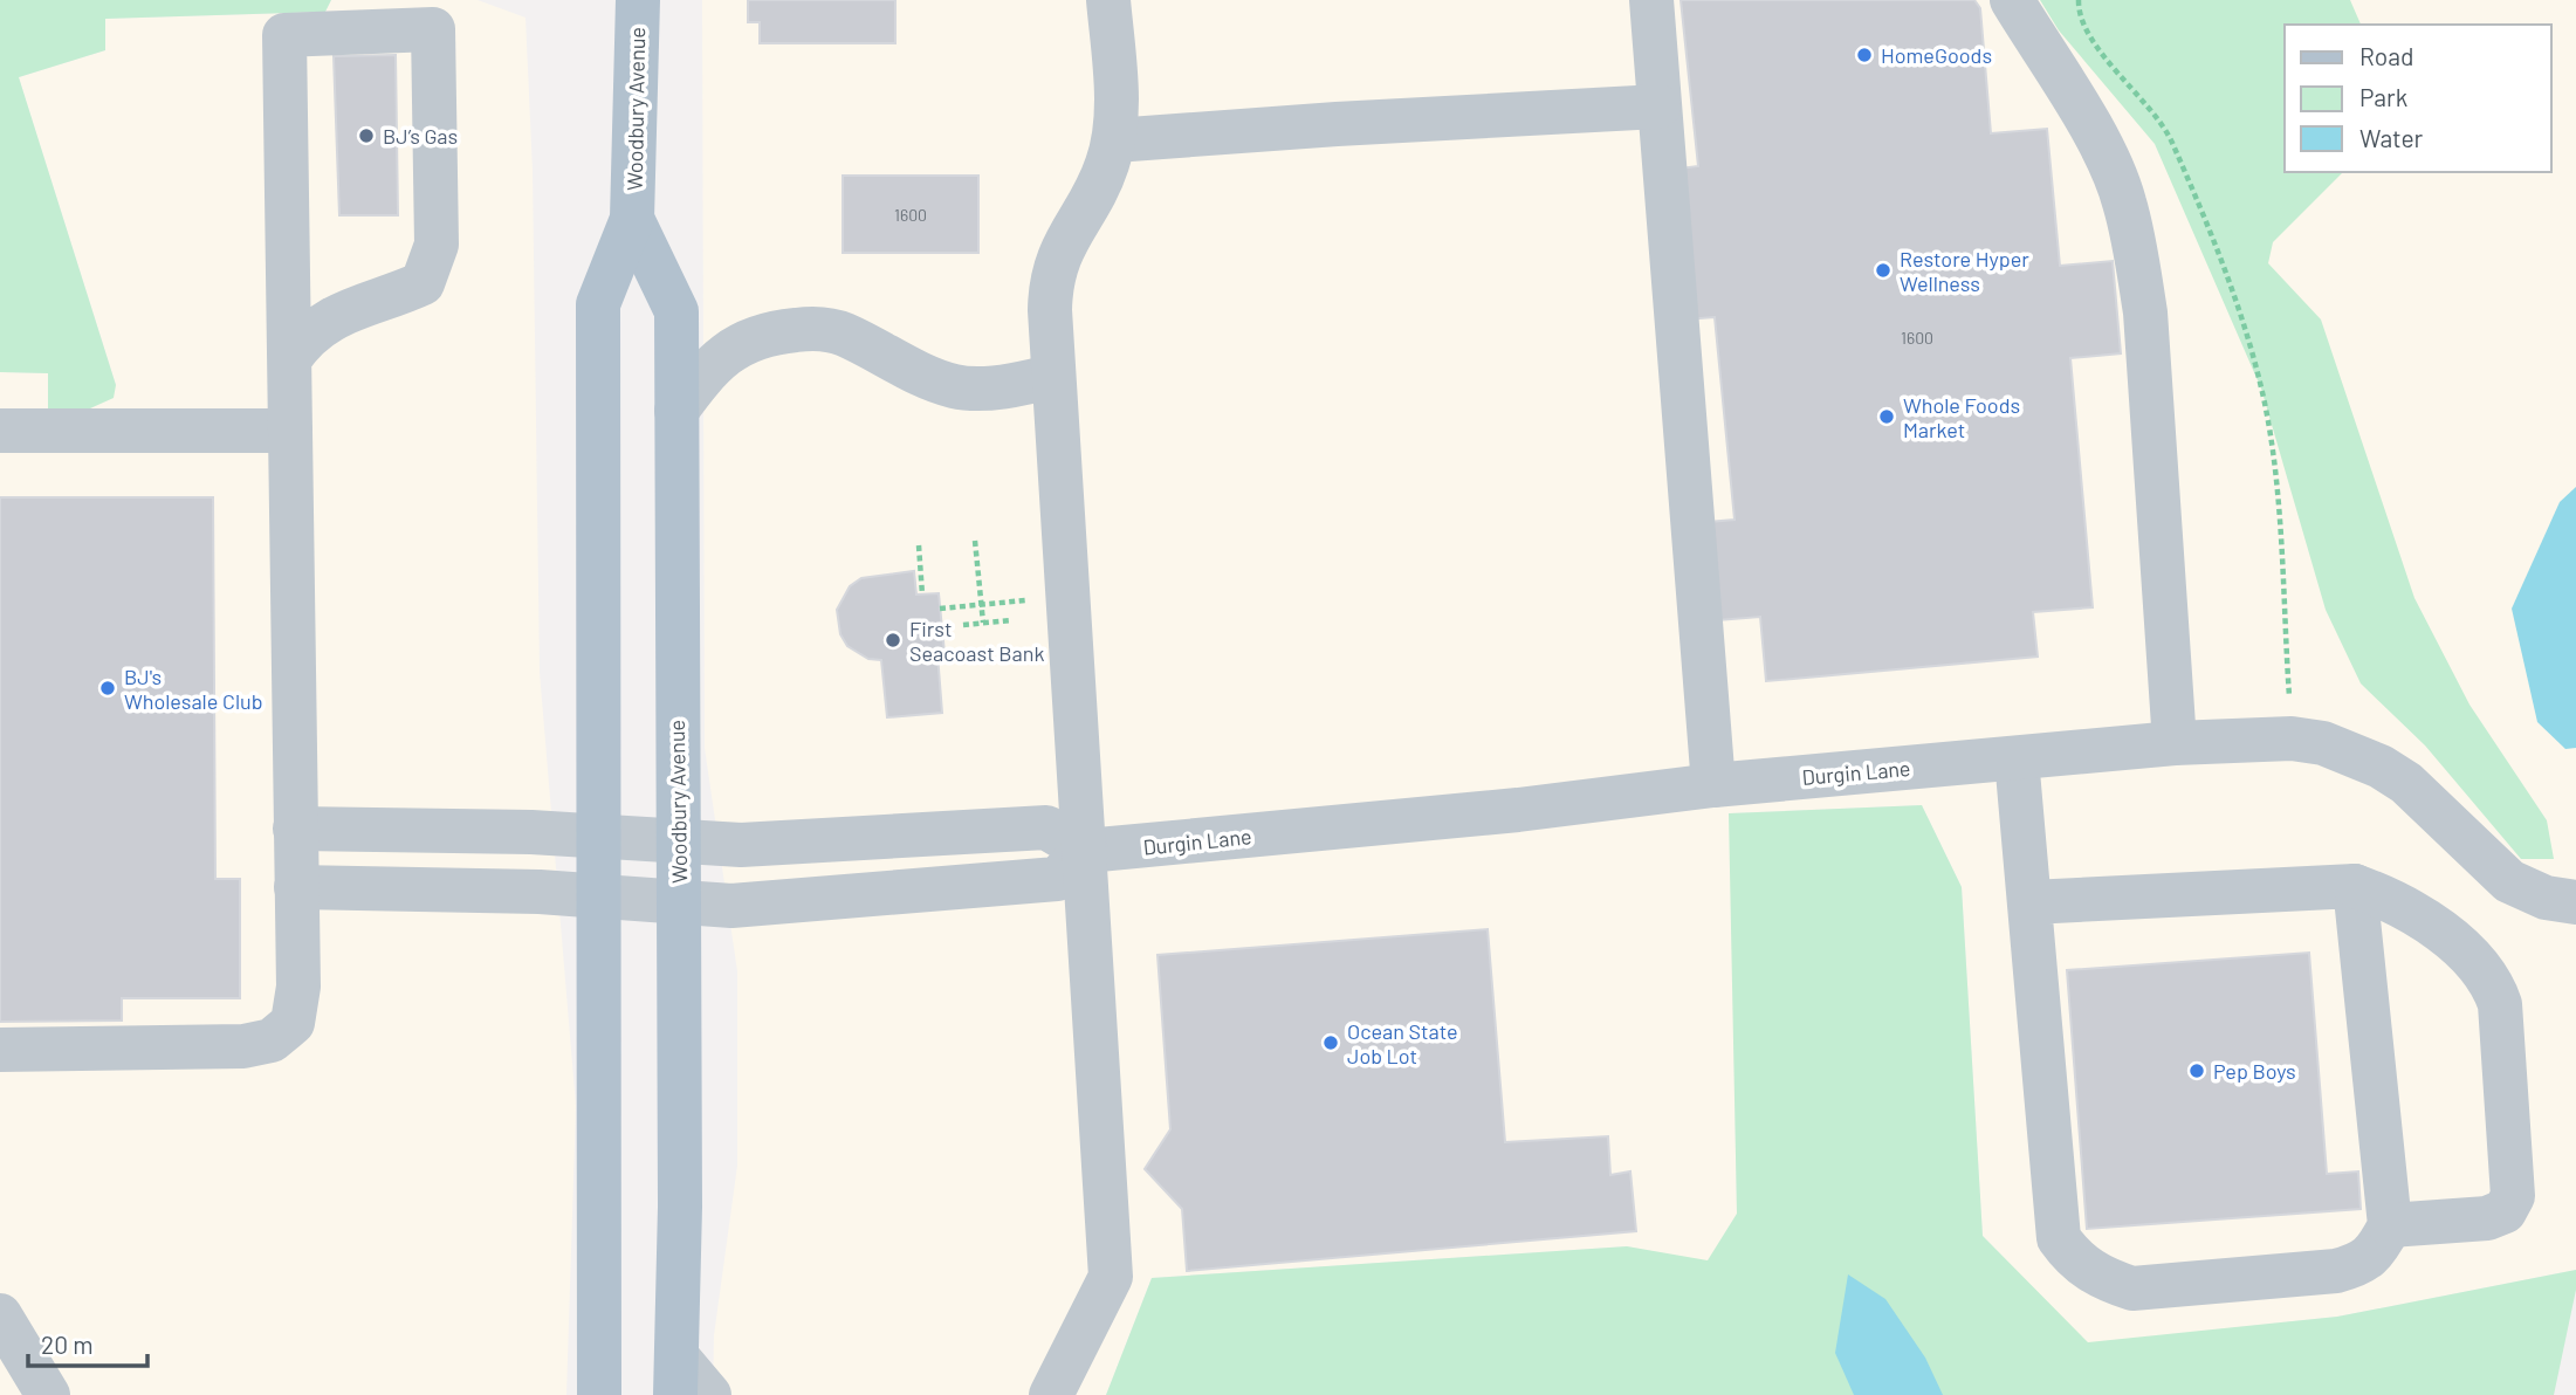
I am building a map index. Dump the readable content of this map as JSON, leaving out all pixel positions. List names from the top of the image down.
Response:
{
  "streets": {
    "main road": ["Woodbury Avenue"],
    "street": ["Durgin Lane"]
  },
  "places": [
    "HomeGoods",
    "BJ’s Gas",
    "Restore Hyper Wellness",
    "Whole Foods Market",
    "First Seacoast Bank",
    "BJ's Wholesale Club",
    "Ocean State Job Lot",
    "Pep Boys"
  ],
  "house_numbers": ["1600", "1600"],
  "legend": ["Road", "Park", "Water"],
  "scale_bar": "20 m"
}
